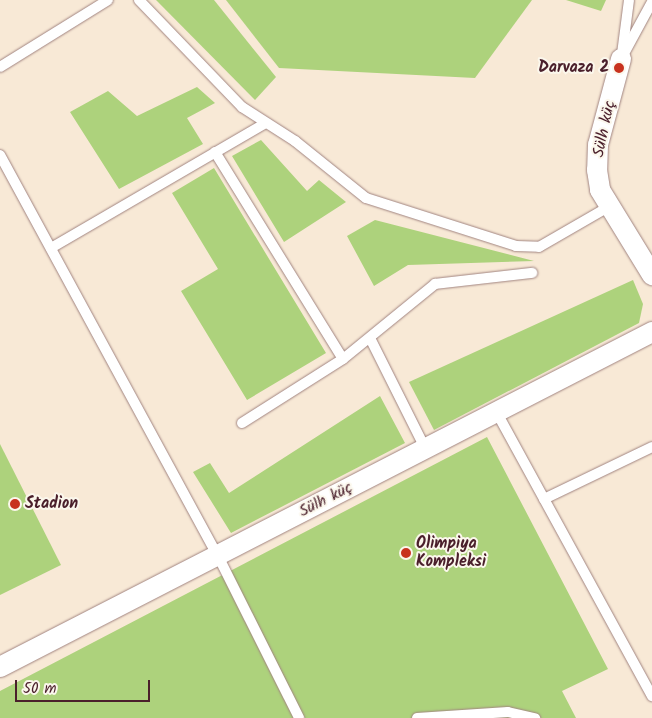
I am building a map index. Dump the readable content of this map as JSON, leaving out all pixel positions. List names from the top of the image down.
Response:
{
  "streets": {
    "street": ["Sülh küç"]
  },
  "places": ["Darvaza 2", "Stadion", "Olimpiya Kompleksi"],
  "scale_bar": "50 m"
}
